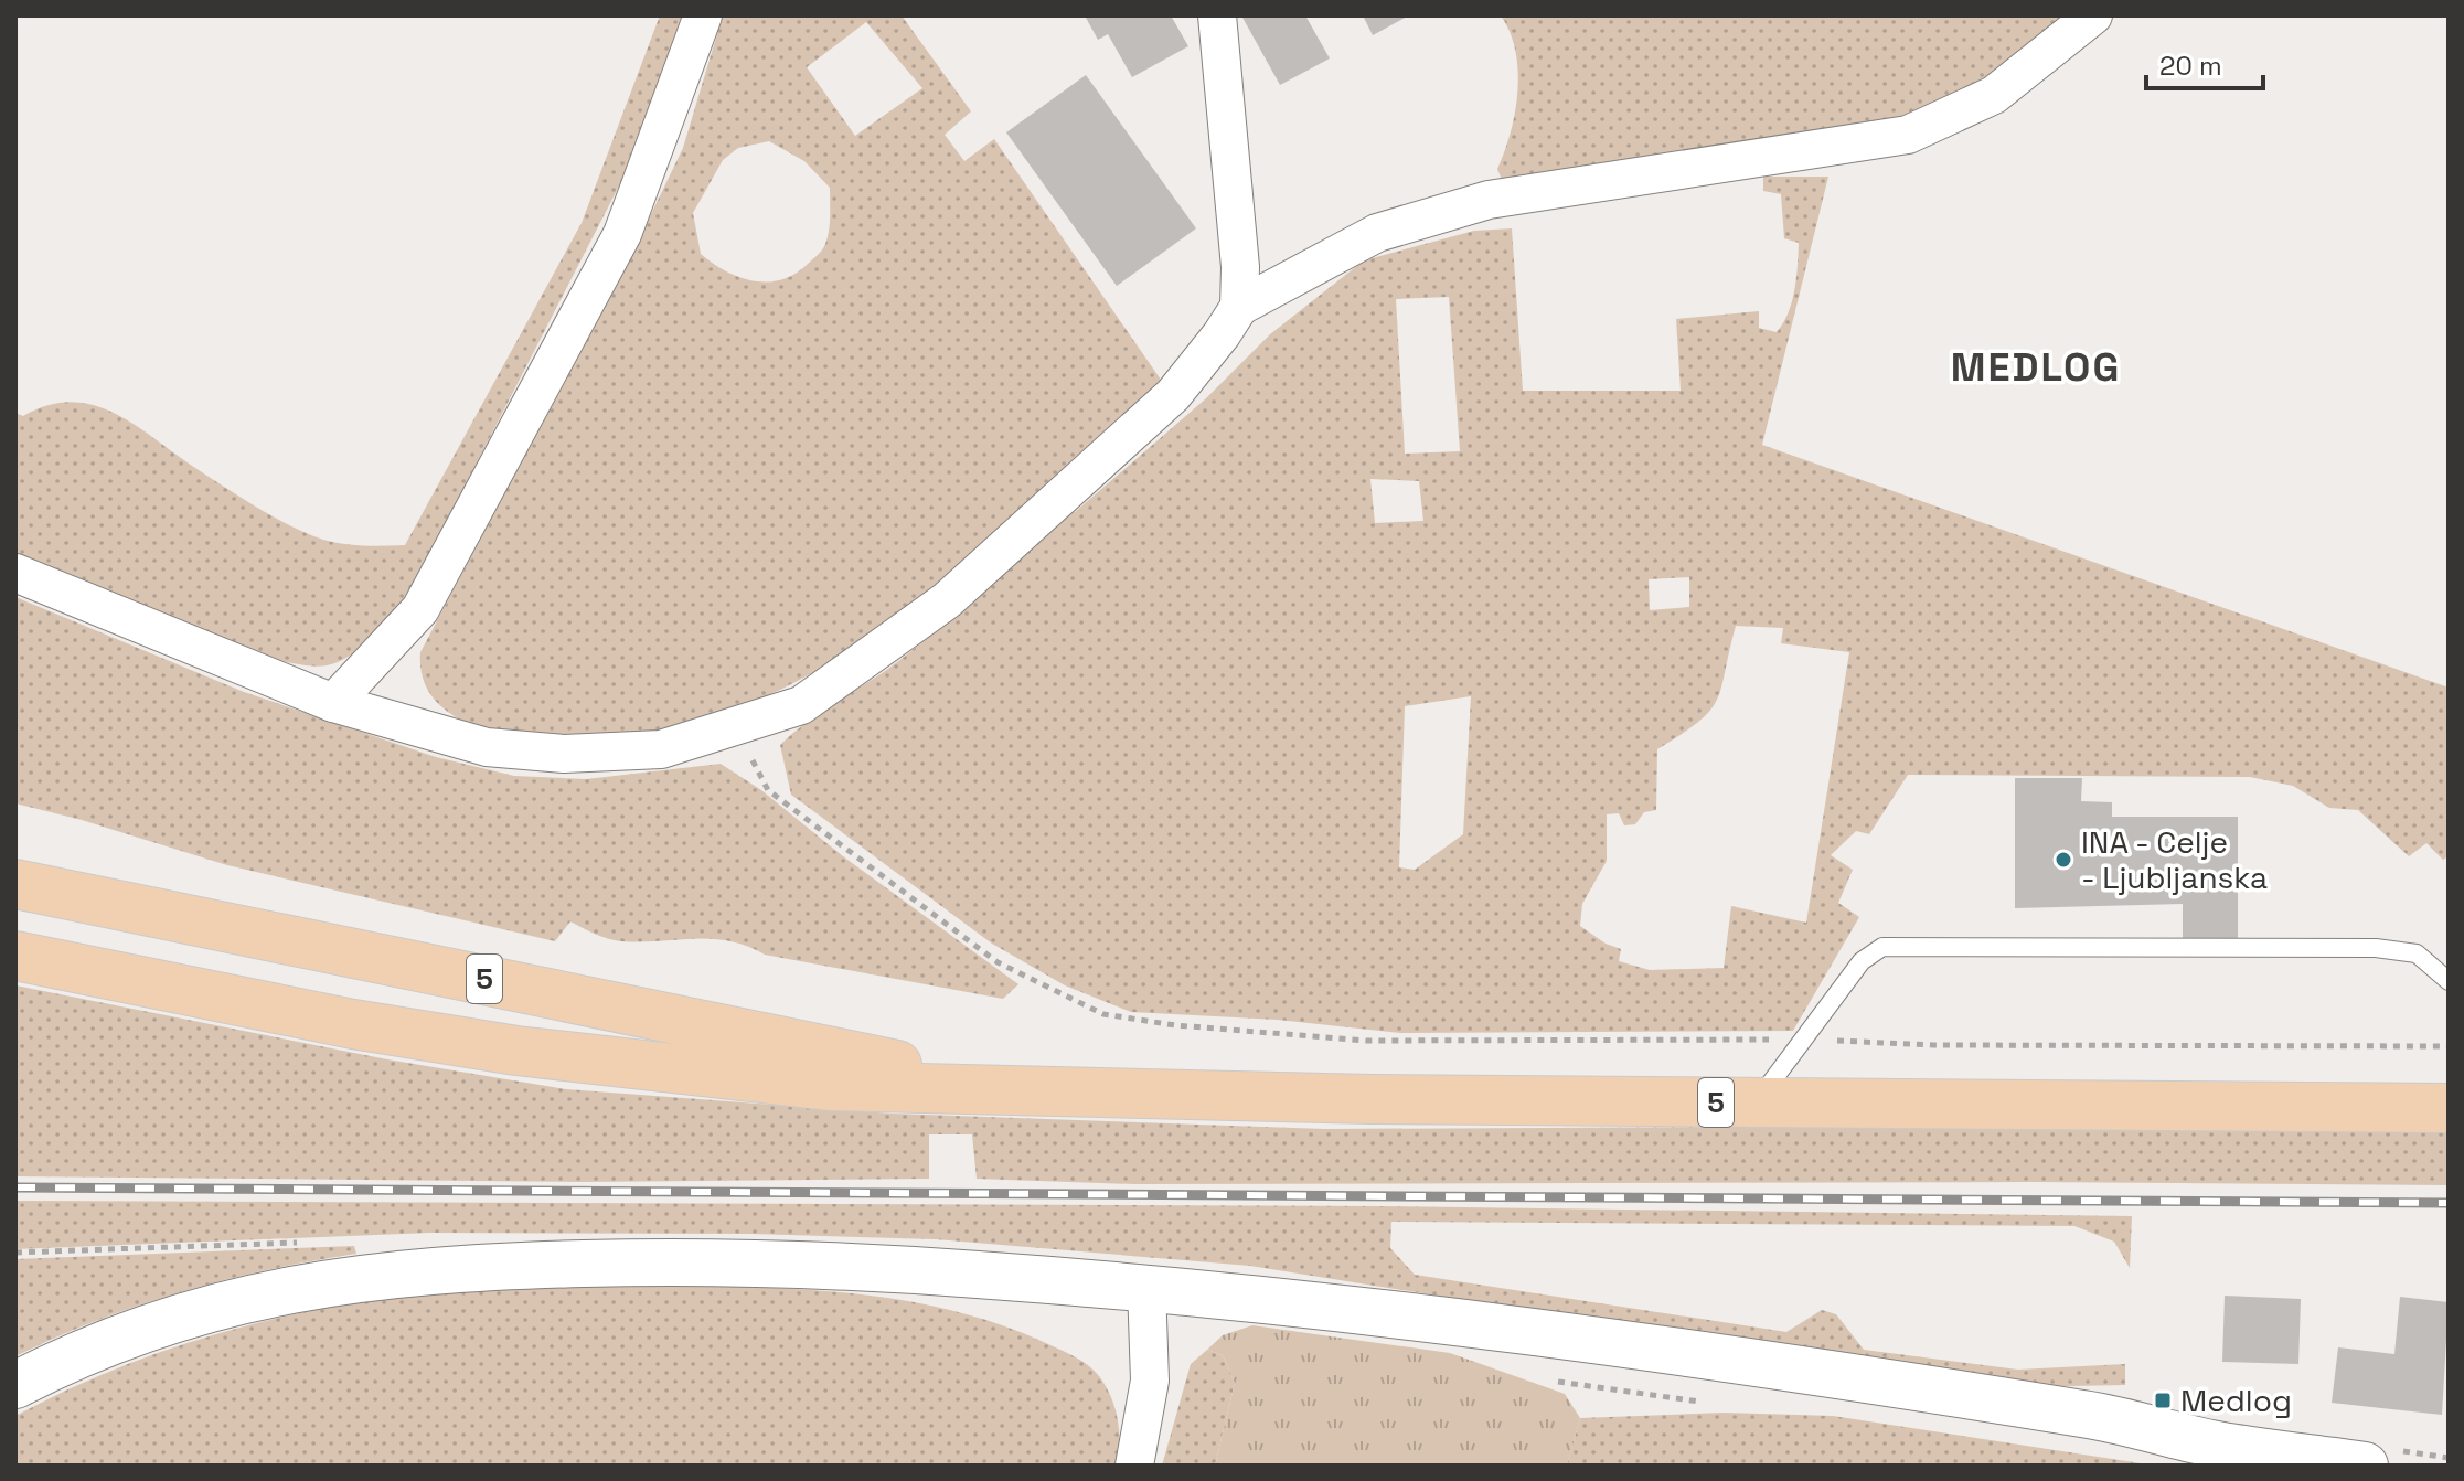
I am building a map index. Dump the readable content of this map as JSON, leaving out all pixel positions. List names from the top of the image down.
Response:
{
  "streets": {
    "main road": ["5"]
  },
  "districts": ["MEDLOG"],
  "places": {
    "other": ["INA - Celje - Ljubljanska"],
    "transit": ["Medlog"]
  },
  "scale_bar": "20 m"
}
